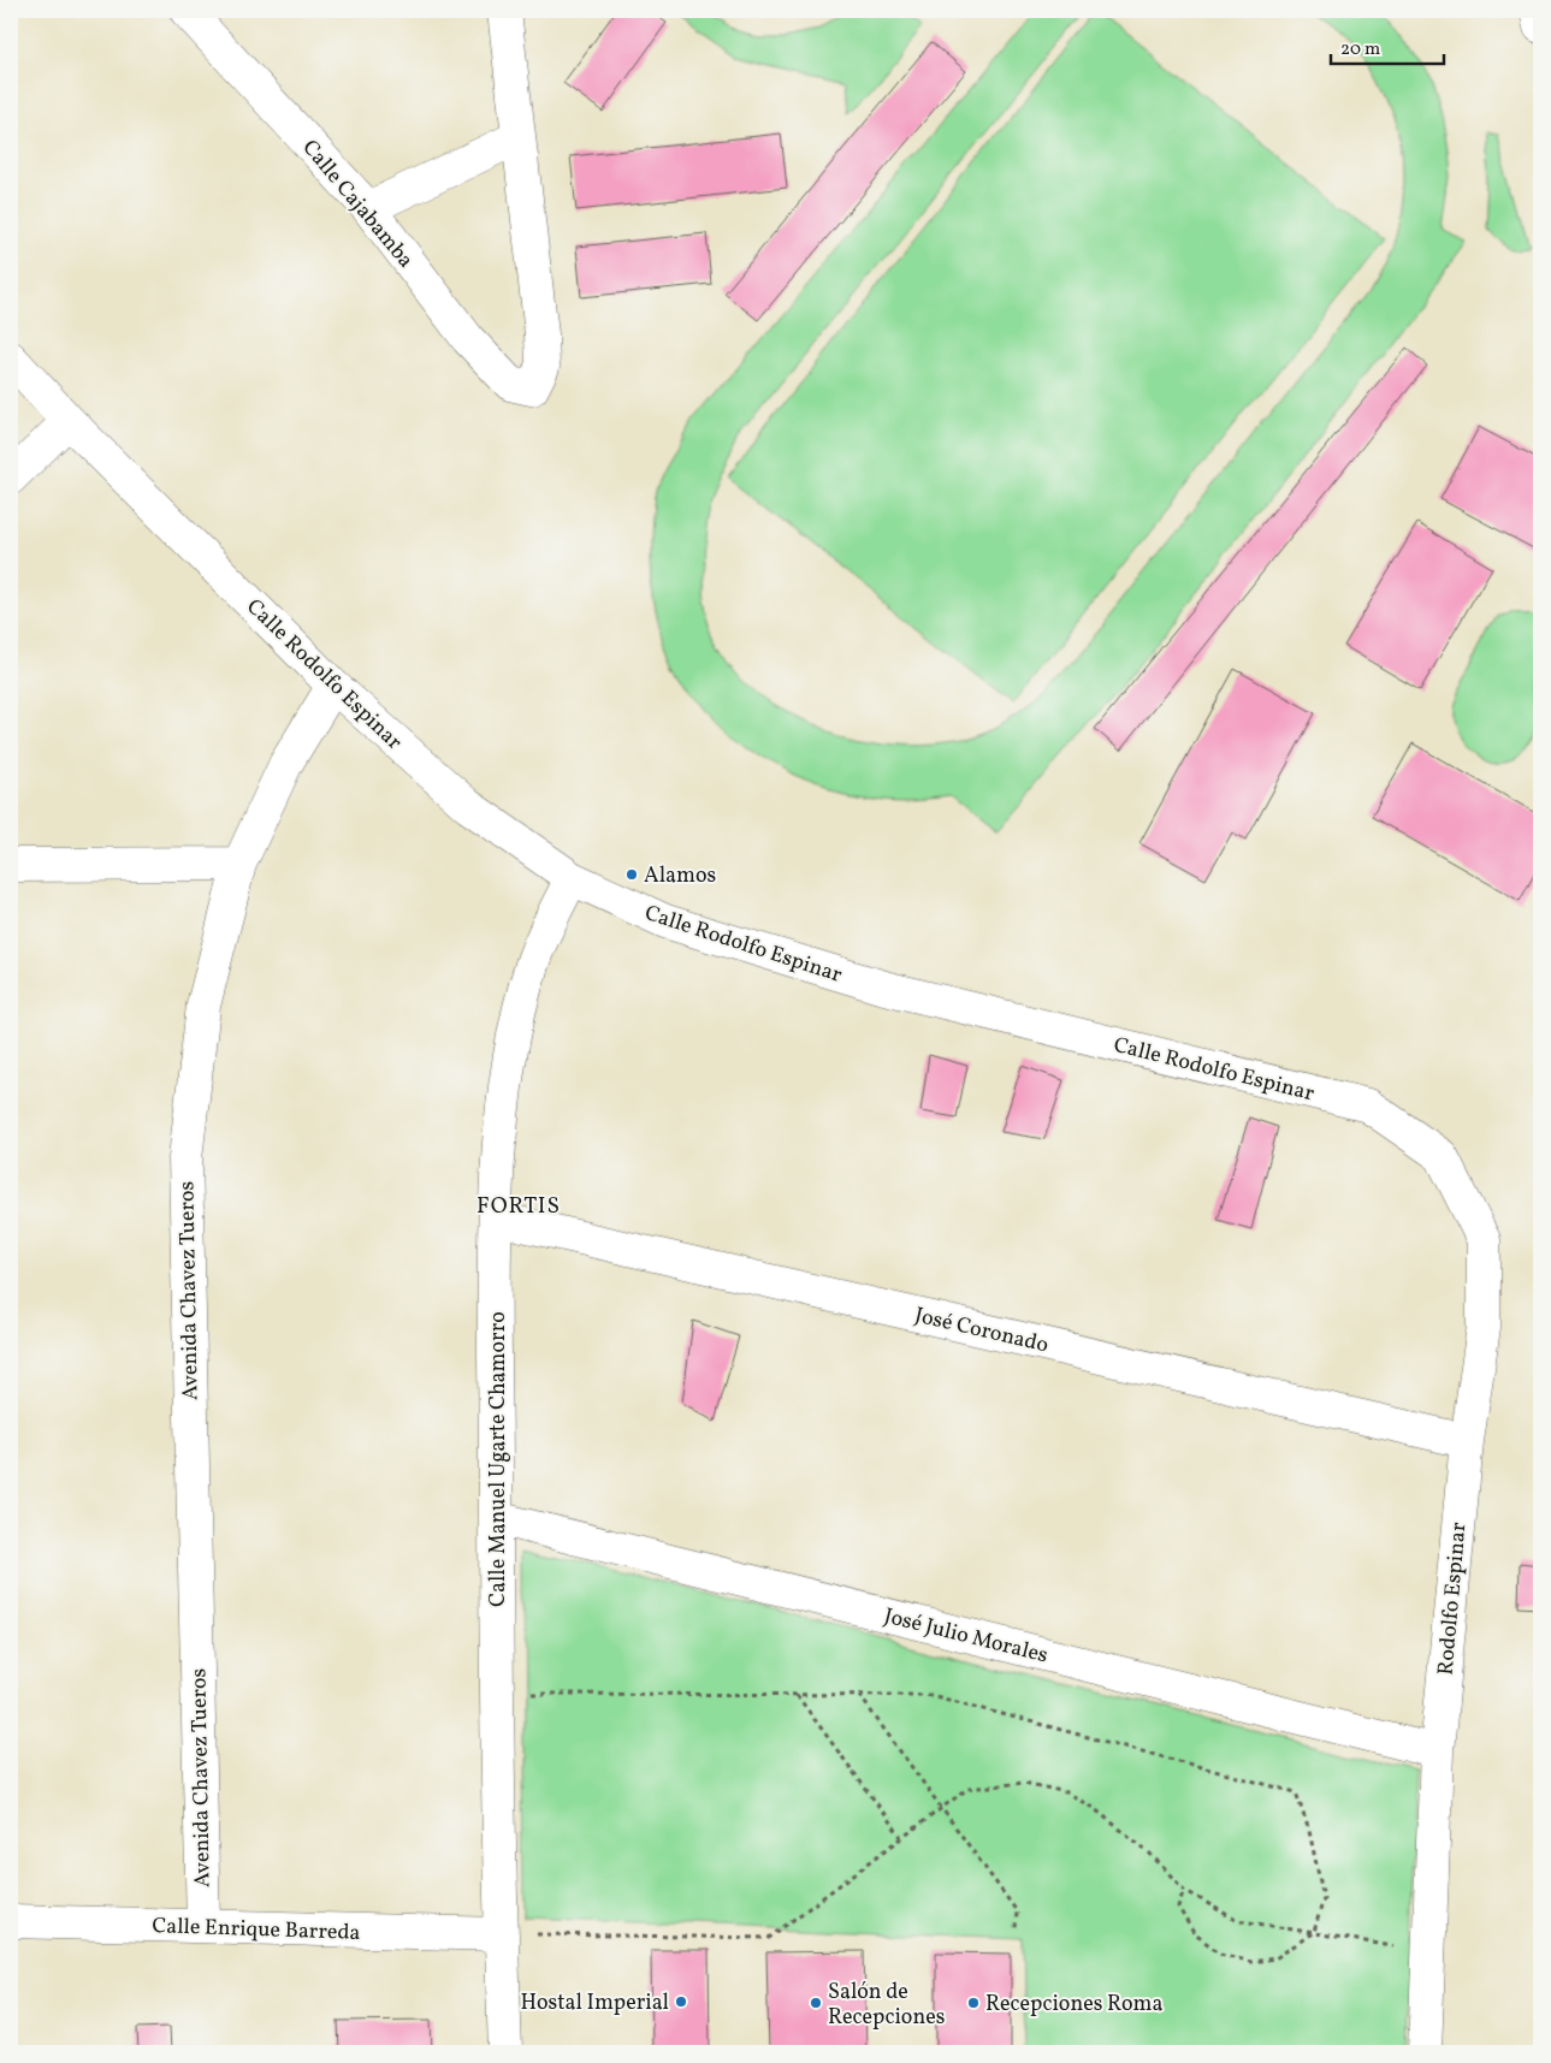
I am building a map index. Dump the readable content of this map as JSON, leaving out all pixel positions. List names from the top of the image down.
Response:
{
  "streets": {
    "street": [
      "Calle Cajabamba",
      "Calle Rodolfo Espinar",
      "Avenida Chavez Tueros",
      "José Coronado",
      "Calle Manuel Ugarte Chamorro",
      "Rodolfo Espinar",
      "José Julio Morales",
      "Calle Enrique Barreda"
    ]
  },
  "crossings": [
    ["Calle Rodolfo Espinar", "Avenida Chavez Tueros"],
    ["Calle Rodolfo Espinar", "Calle Manuel Ugarte Chamorro"],
    ["Calle Rodolfo Espinar", "Rodolfo Espinar"],
    ["Avenida Chavez Tueros", "Calle Enrique Barreda"],
    ["José Coronado", "Calle Manuel Ugarte Chamorro"],
    ["José Coronado", "Rodolfo Espinar"],
    ["Calle Manuel Ugarte Chamorro", "José Julio Morales"],
    ["Calle Manuel Ugarte Chamorro", "Calle Enrique Barreda"],
    ["Rodolfo Espinar", "José Julio Morales"]
  ],
  "districts": ["FORTIS"],
  "places": [
    "Alamos",
    "Hostal Imperial",
    "Salón de Recepciones",
    "Recepciones Roma"
  ],
  "scale_bar": "20 m"
}
